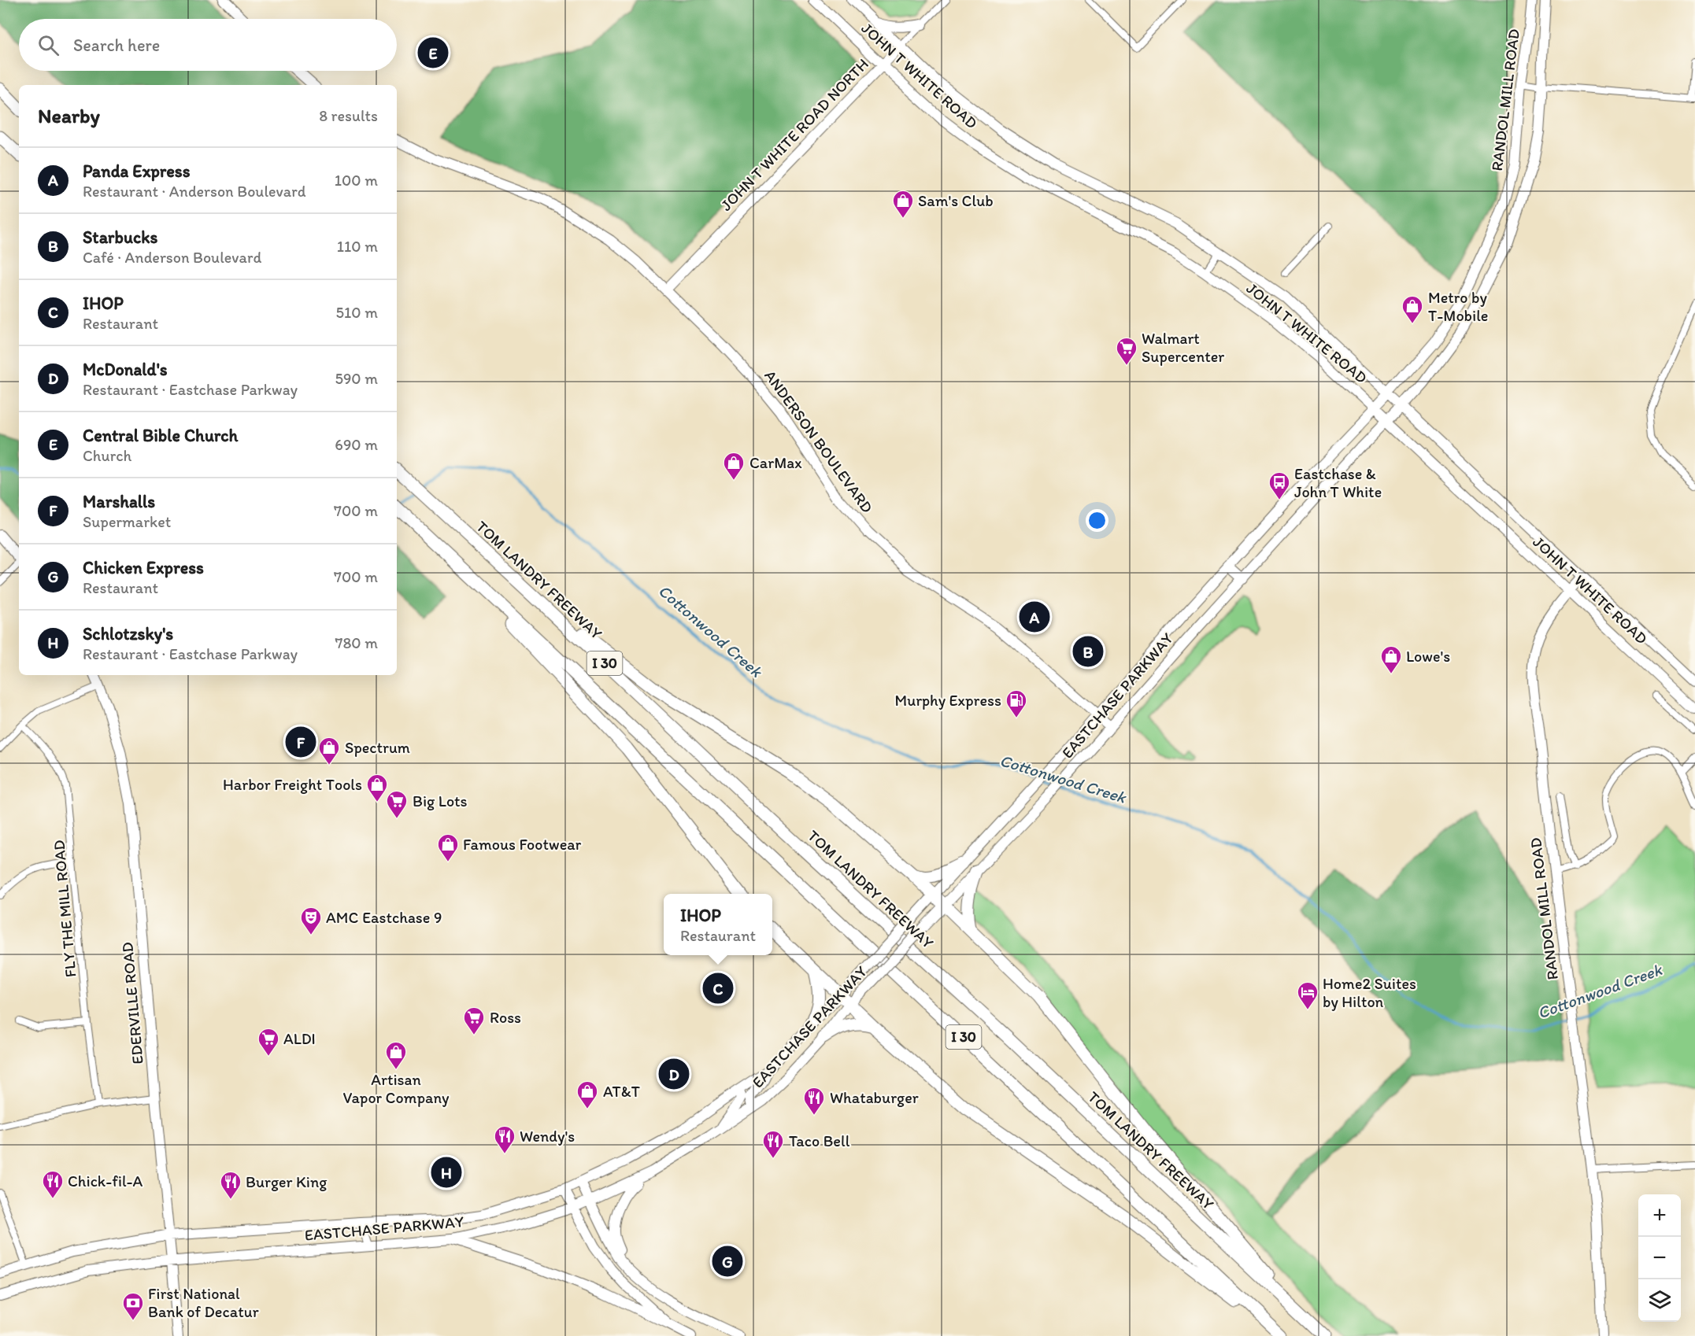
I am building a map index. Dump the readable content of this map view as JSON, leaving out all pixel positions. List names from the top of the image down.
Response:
{
  "streets": {
    "highway": ["TOM LANDRY FREEWAY", "I 30"],
    "main road": [
      "JOHN T WHITE ROAD",
      "RANDOL MILL ROAD",
      "JOHN T WHITE ROAD NORTH",
      "ANDERSON BOULEVARD",
      "EASTCHASE PARKWAY",
      "EDERVILLE ROAD"
    ],
    "street": ["FLY THE MILL ROAD"]
  },
  "crossings": [
    ["JOHN T WHITE ROAD", "RANDOL MILL ROAD"],
    ["JOHN T WHITE ROAD", "JOHN T WHITE ROAD NORTH"],
    ["JOHN T WHITE ROAD", "EASTCHASE PARKWAY"],
    ["RANDOL MILL ROAD", "EASTCHASE PARKWAY"],
    ["JOHN T WHITE ROAD NORTH", "ANDERSON BOULEVARD"],
    ["ANDERSON BOULEVARD", "EASTCHASE PARKWAY"],
    ["EASTCHASE PARKWAY", "EDERVILLE ROAD"]
  ],
  "water": ["Cottonwood Creek"],
  "places": {
    "shop": [
      "Sam's Club",
      "Metro by T-Mobile",
      "CarMax",
      "Lowe's",
      "Spectrum",
      "Harbor Freight Tools",
      "Famous Footwear",
      "Artisan Vapor Company",
      "AT&T"
    ],
    "supermarket": [
      "Walmart Supercenter",
      "Big Lots",
      "Ross",
      "ALDI"
    ],
    "bus stop": ["Eastchase & John T White"],
    "fuel station": ["Murphy Express"],
    "theatre": ["AMC Eastchase 9"],
    "hotel": ["Home2 Suites by Hilton"],
    "restaurant": [
      "Whataburger",
      "Wendy's",
      "Taco Bell",
      "Chick-fil-A",
      "Burger King"
    ],
    "bank": ["First National Bank of Decatur"]
  },
  "page": {
    "search": "Search here",
    "pins": [
      "E",
      "A",
      "B",
      "F",
      "C",
      "D",
      "H",
      "G"
    ],
    "heading": ["Nearby", "8 results"],
    "list": [
      {
        "mark": "A",
        "name": "Panda Express",
        "note": "Restaurant · Anderson Boulevard",
        "value": "100 m"
      },
      {
        "mark": "B",
        "name": "Starbucks",
        "note": "Café · Anderson Boulevard",
        "value": "110 m"
      },
      {
        "mark": "C",
        "name": "IHOP",
        "note": "Restaurant",
        "value": "510 m"
      },
      {
        "mark": "D",
        "name": "McDonald's",
        "note": "Restaurant · Eastchase Parkway",
        "value": "590 m"
      },
      {
        "mark": "E",
        "name": "Central Bible Church",
        "note": "Church",
        "value": "690 m"
      },
      {
        "mark": "F",
        "name": "Marshalls",
        "note": "Supermarket",
        "value": "700 m"
      },
      {
        "mark": "G",
        "name": "Chicken Express",
        "note": "Restaurant",
        "value": "700 m"
      },
      {
        "mark": "H",
        "name": "Schlotzsky's",
        "note": "Restaurant · Eastchase Parkway",
        "value": "780 m"
      }
    ],
    "popup": ["IHOP", "Restaurant"],
    "map_buttons": ["+", "−"]
  }
}
